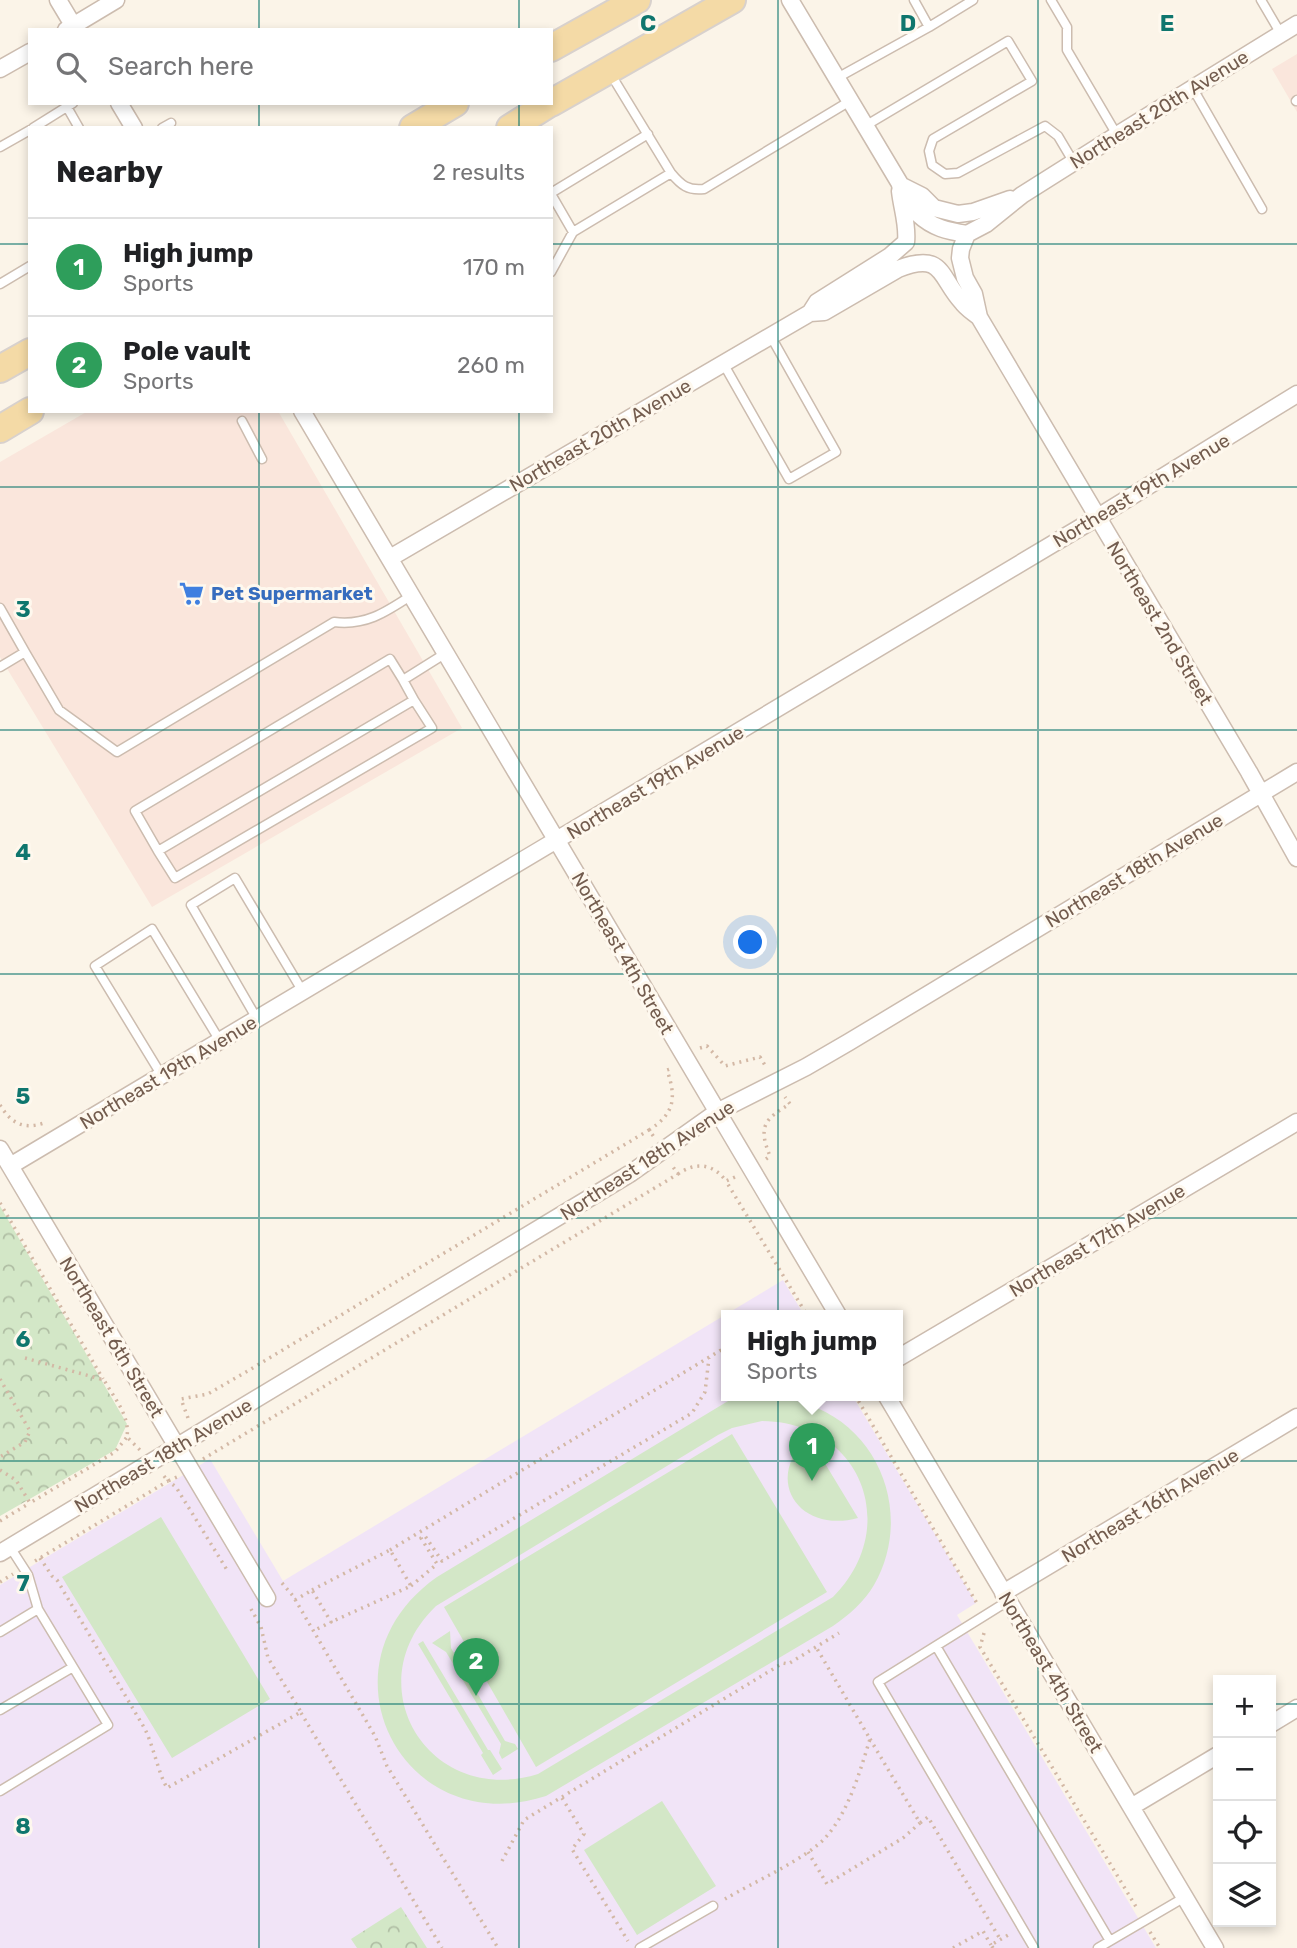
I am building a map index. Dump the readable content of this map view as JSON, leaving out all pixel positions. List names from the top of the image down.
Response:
{
  "streets": {
    "street": [
      "Northeast 20th Avenue",
      "Northeast 19th Avenue",
      "Northeast 2nd Street",
      "Northeast 18th Avenue",
      "Northeast 4th Street",
      "Northeast 17th Avenue",
      "Northeast 6th Street",
      "Northeast 16th Avenue"
    ]
  },
  "crossings": [
    ["Northeast 20th Avenue", "Northeast 2nd Street"],
    ["Northeast 20th Avenue", "Northeast 4th Street"],
    ["Northeast 19th Avenue", "Northeast 2nd Street"],
    ["Northeast 19th Avenue", "Northeast 4th Street"],
    ["Northeast 19th Avenue", "Northeast 6th Street"],
    ["Northeast 2nd Street", "Northeast 18th Avenue"],
    ["Northeast 18th Avenue", "Northeast 4th Street"],
    ["Northeast 18th Avenue", "Northeast 6th Street"],
    ["Northeast 4th Street", "Northeast 16th Avenue"]
  ],
  "places": {
    "supermarket": ["Pet Supermarket"]
  },
  "page": {
    "search": "Search here",
    "heading": ["Nearby", "2 results"],
    "list": [
      {
        "mark": "1",
        "name": "High jump",
        "note": "Sports",
        "value": "170 m"
      },
      {
        "mark": "2",
        "name": "Pole vault",
        "note": "Sports",
        "value": "260 m"
      }
    ],
    "popup": ["High jump", "Sports"],
    "pins": ["1", "2"],
    "map_buttons": ["+", "−"]
  },
  "grid": {
    "columns": ["C", "D", "E"],
    "rows": [
      "3",
      "4",
      "5",
      "6",
      "7",
      "8"
    ]
  }
}
